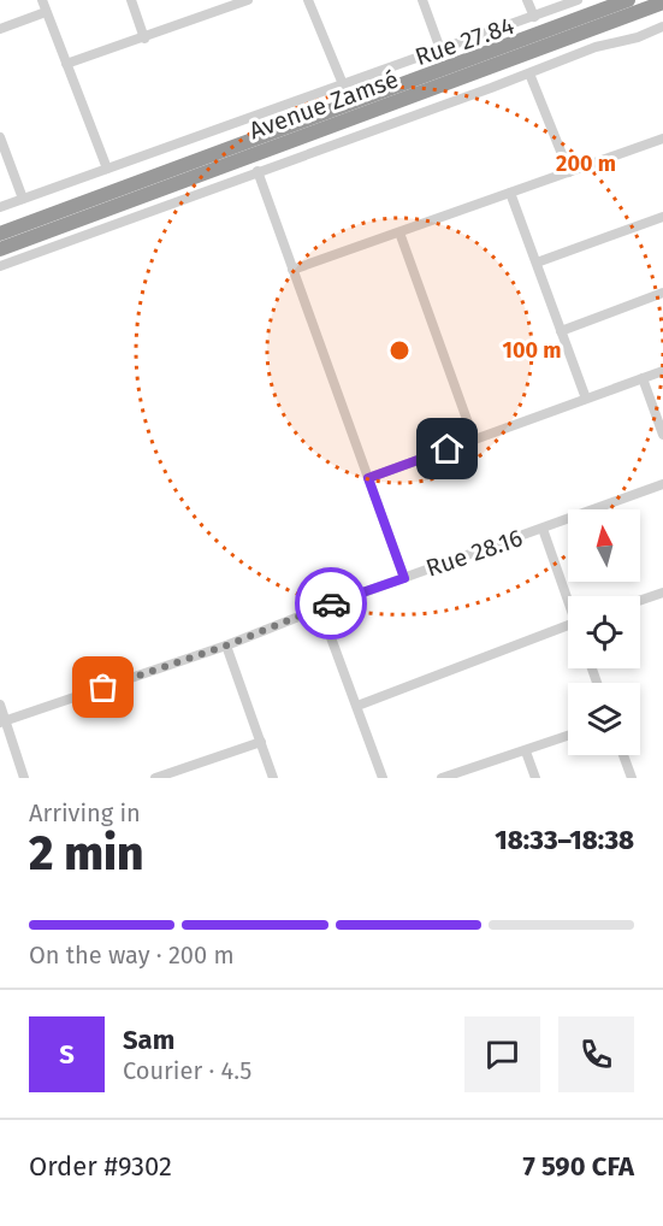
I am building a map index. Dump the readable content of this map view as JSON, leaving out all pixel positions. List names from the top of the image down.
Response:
{
  "streets": {
    "highway": ["Avenue Zamsé"],
    "street": ["Rue 27.84", "Rue 28.16"]
  },
  "north": "top",
  "page": {
    "heading": ["2 min", "Arriving in", "18:33–18:38"],
    "panel": [
      "Sam",
      "Courier · 4.5",
      "Order #9302",
      "7 590 CFA"
    ],
    "bar": "On the way · 200 m",
    "round": "S"
  },
  "rings": ["200 m", "100 m"]
}
